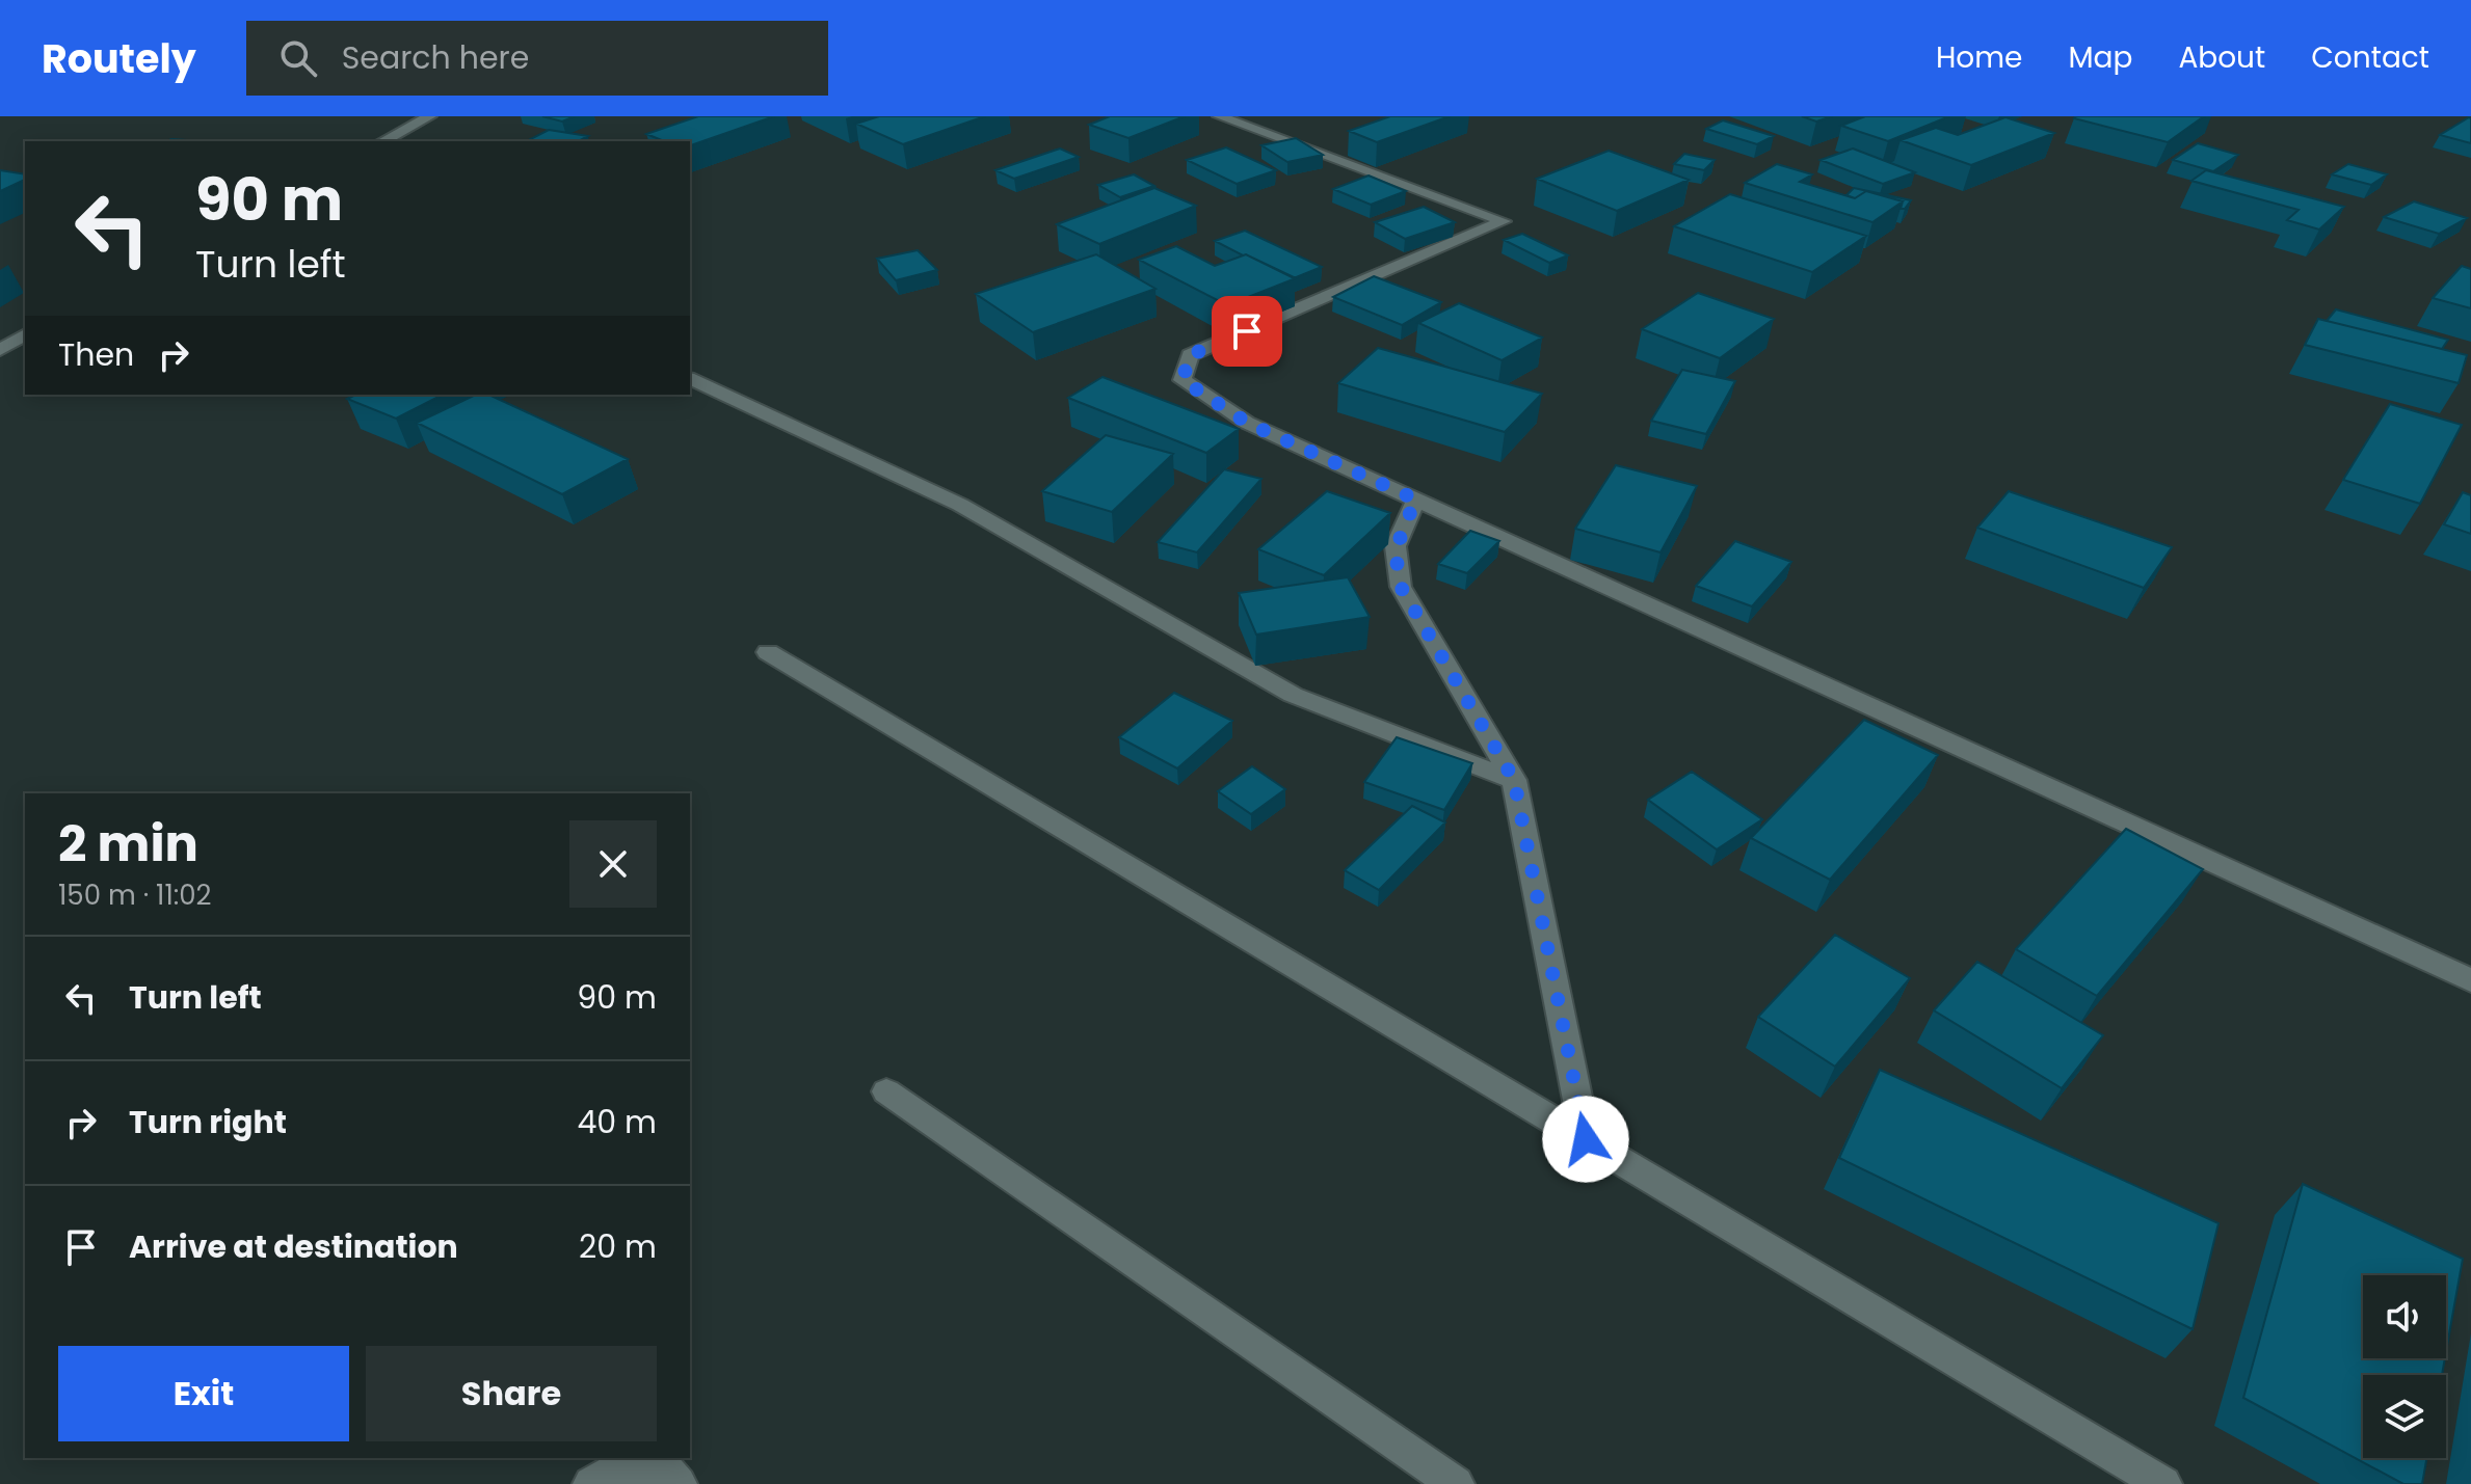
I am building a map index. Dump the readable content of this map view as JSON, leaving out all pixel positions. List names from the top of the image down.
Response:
{
  "page": {
    "header": "Routely",
    "search": "Search here",
    "nav": [
      "Home",
      "Map",
      "About",
      "Contact"
    ],
    "turn": ["90 m", "Turn left"],
    "then": "Then",
    "heading": ["2 min", "150 m · 11:02"],
    "list": [
      {
        "name": "Turn left",
        "value": "90 m"
      },
      {
        "name": "Turn right",
        "value": "40 m"
      },
      {
        "name": "Arrive at destination",
        "value": "20 m"
      }
    ],
    "buttons": ["Exit", "Share"]
  }
}
